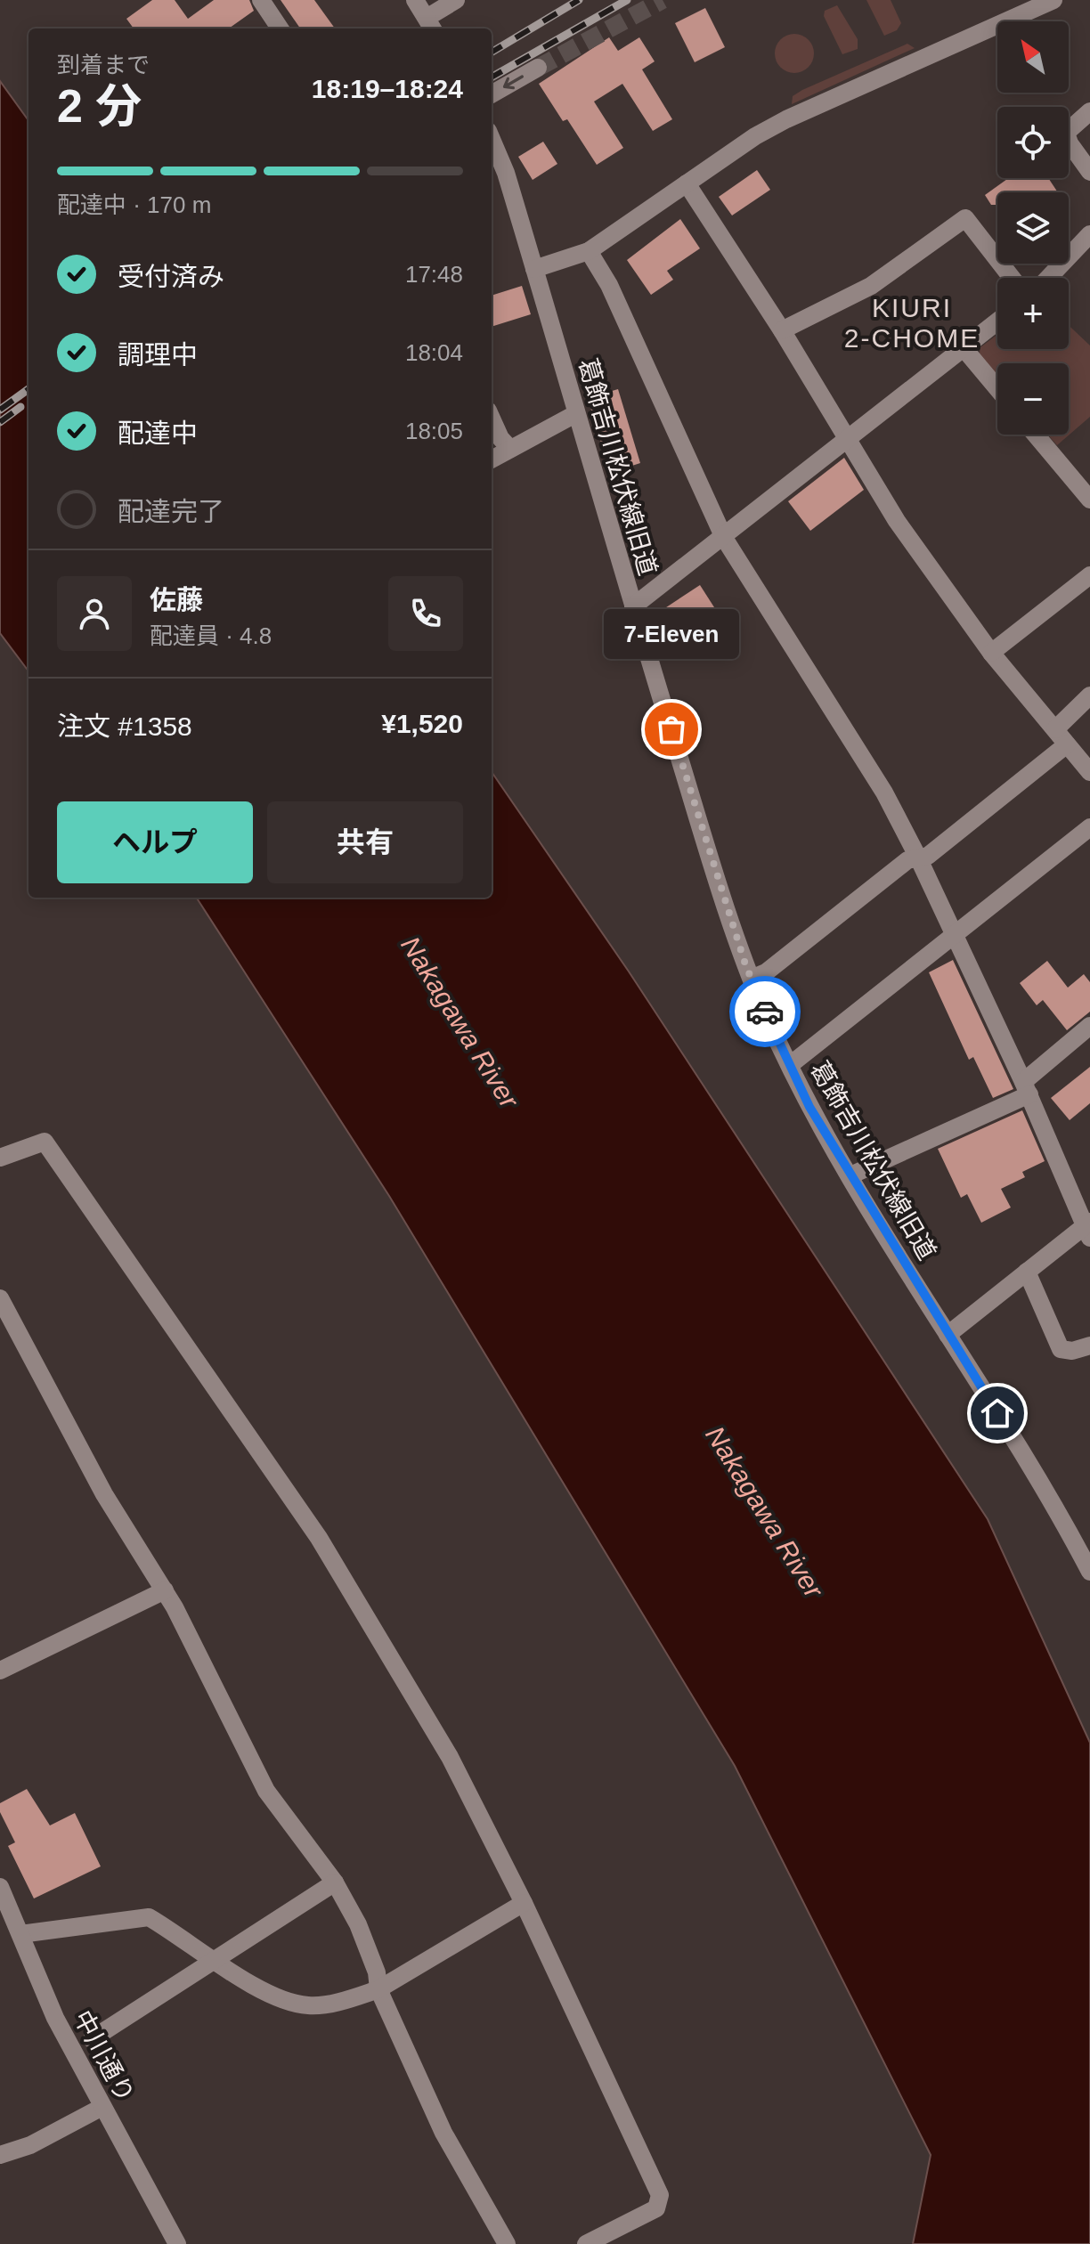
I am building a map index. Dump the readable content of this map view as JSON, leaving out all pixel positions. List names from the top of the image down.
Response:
{
  "streets": {
    "street": ["葛飾吉川松伏線旧道", "中川通り"]
  },
  "districts": ["KIURI 2-CHOME"],
  "water": ["Nakagawa River"],
  "places": ["7-Eleven"],
  "north": "top left",
  "page": {
    "map_buttons": ["+", "−"],
    "heading": ["2 分", "到着まで", "18:19–18:24"],
    "panel": [
      "佐藤",
      "配達員 · 4.8",
      "注文 #1358",
      "¥1,520"
    ],
    "bar": "配達中 · 170 m",
    "list": [
      ["受付済み", "17:48"],
      ["調理中", "18:04"],
      ["配達中", "18:05"],
      "配達完了"
    ],
    "bubble": "7-Eleven",
    "buttons": ["ヘルプ", "共有"]
  }
}
